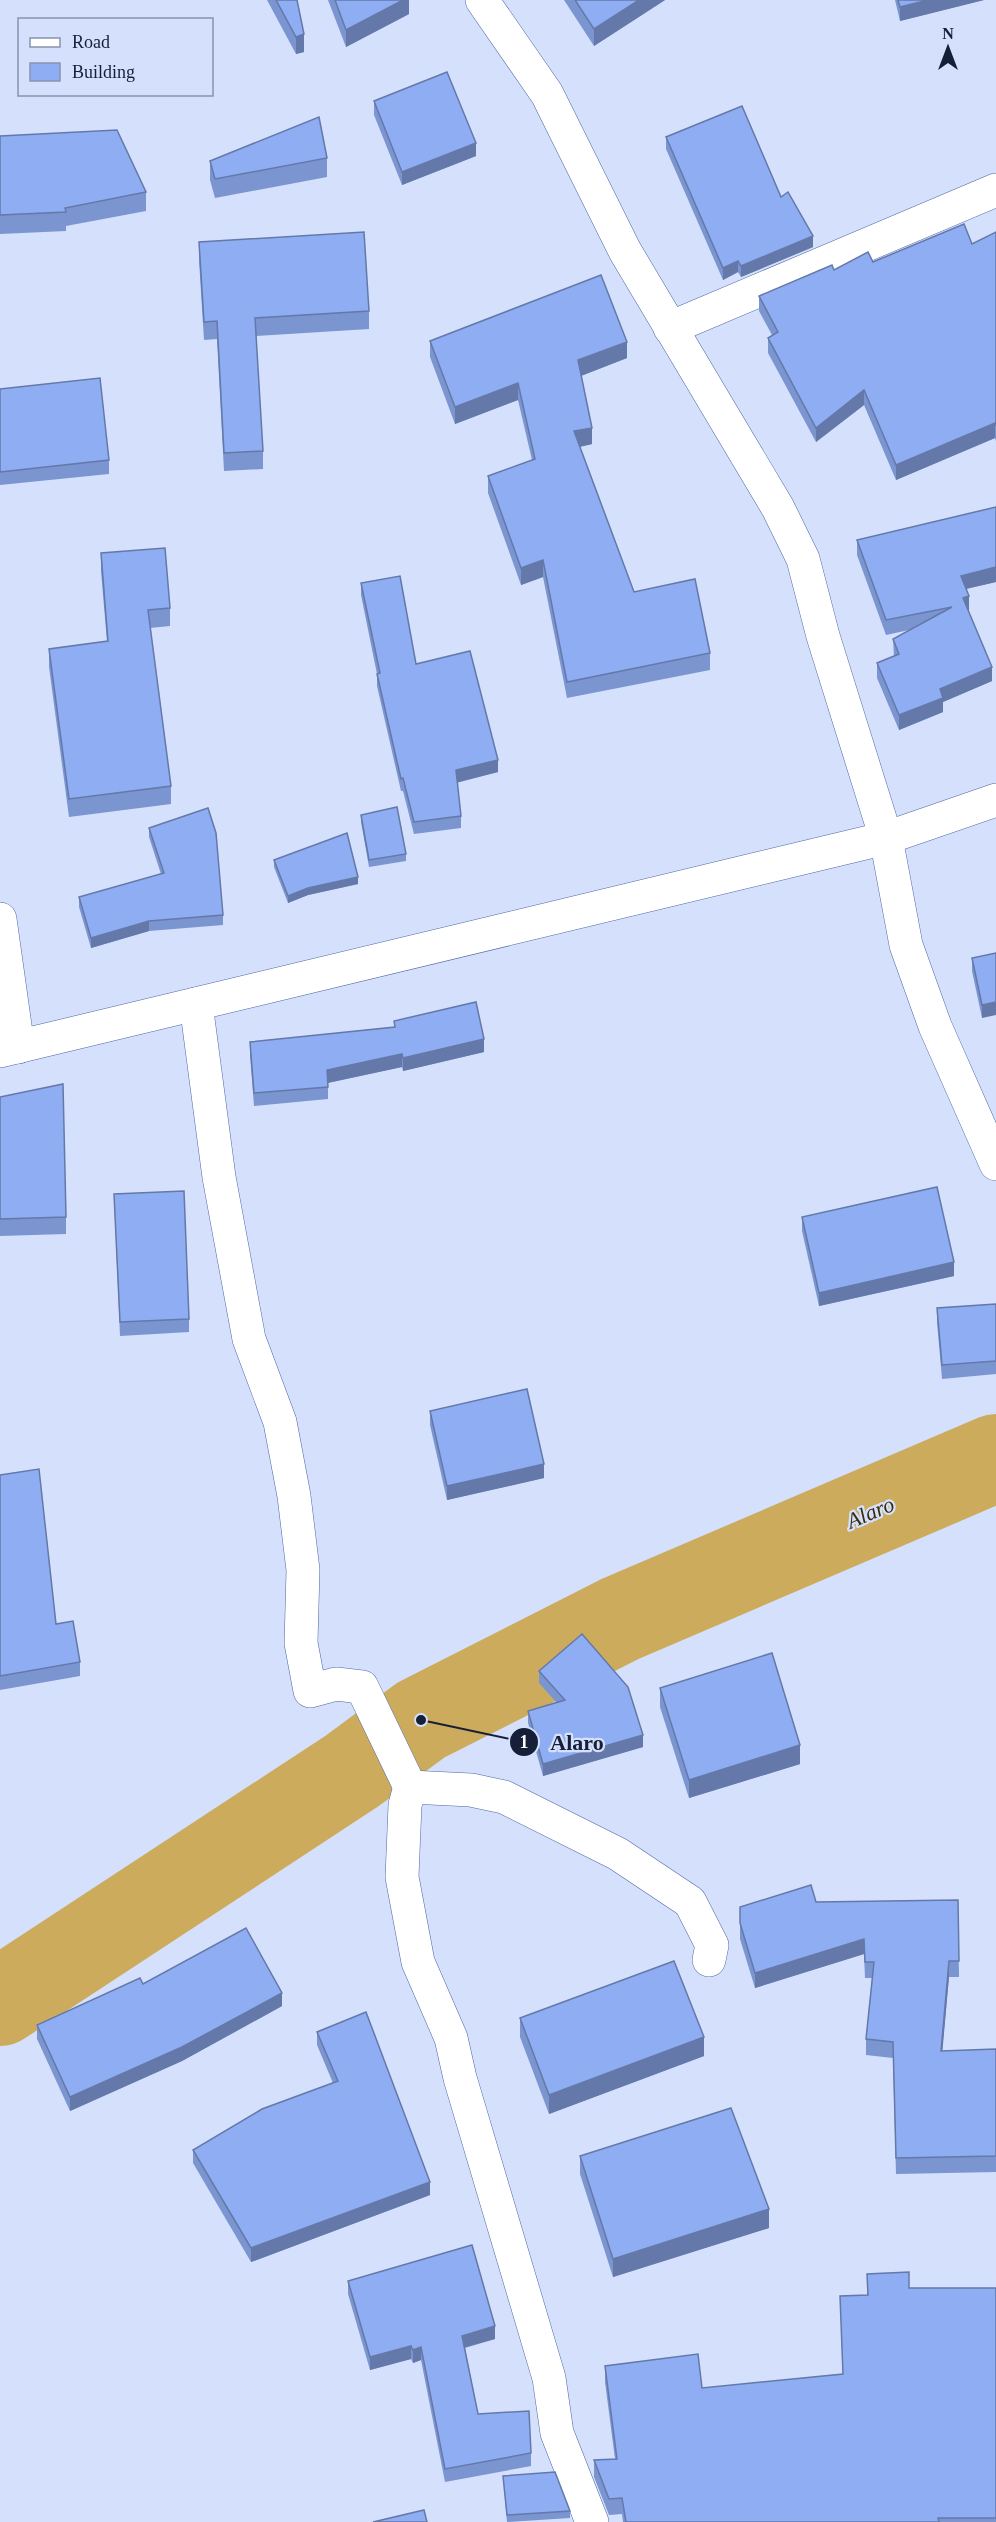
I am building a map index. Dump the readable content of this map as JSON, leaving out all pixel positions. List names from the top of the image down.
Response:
{
  "water": ["Alaro"],
  "places": ["Alaro"],
  "legend": ["Road", "Building"],
  "north": "top"
}
